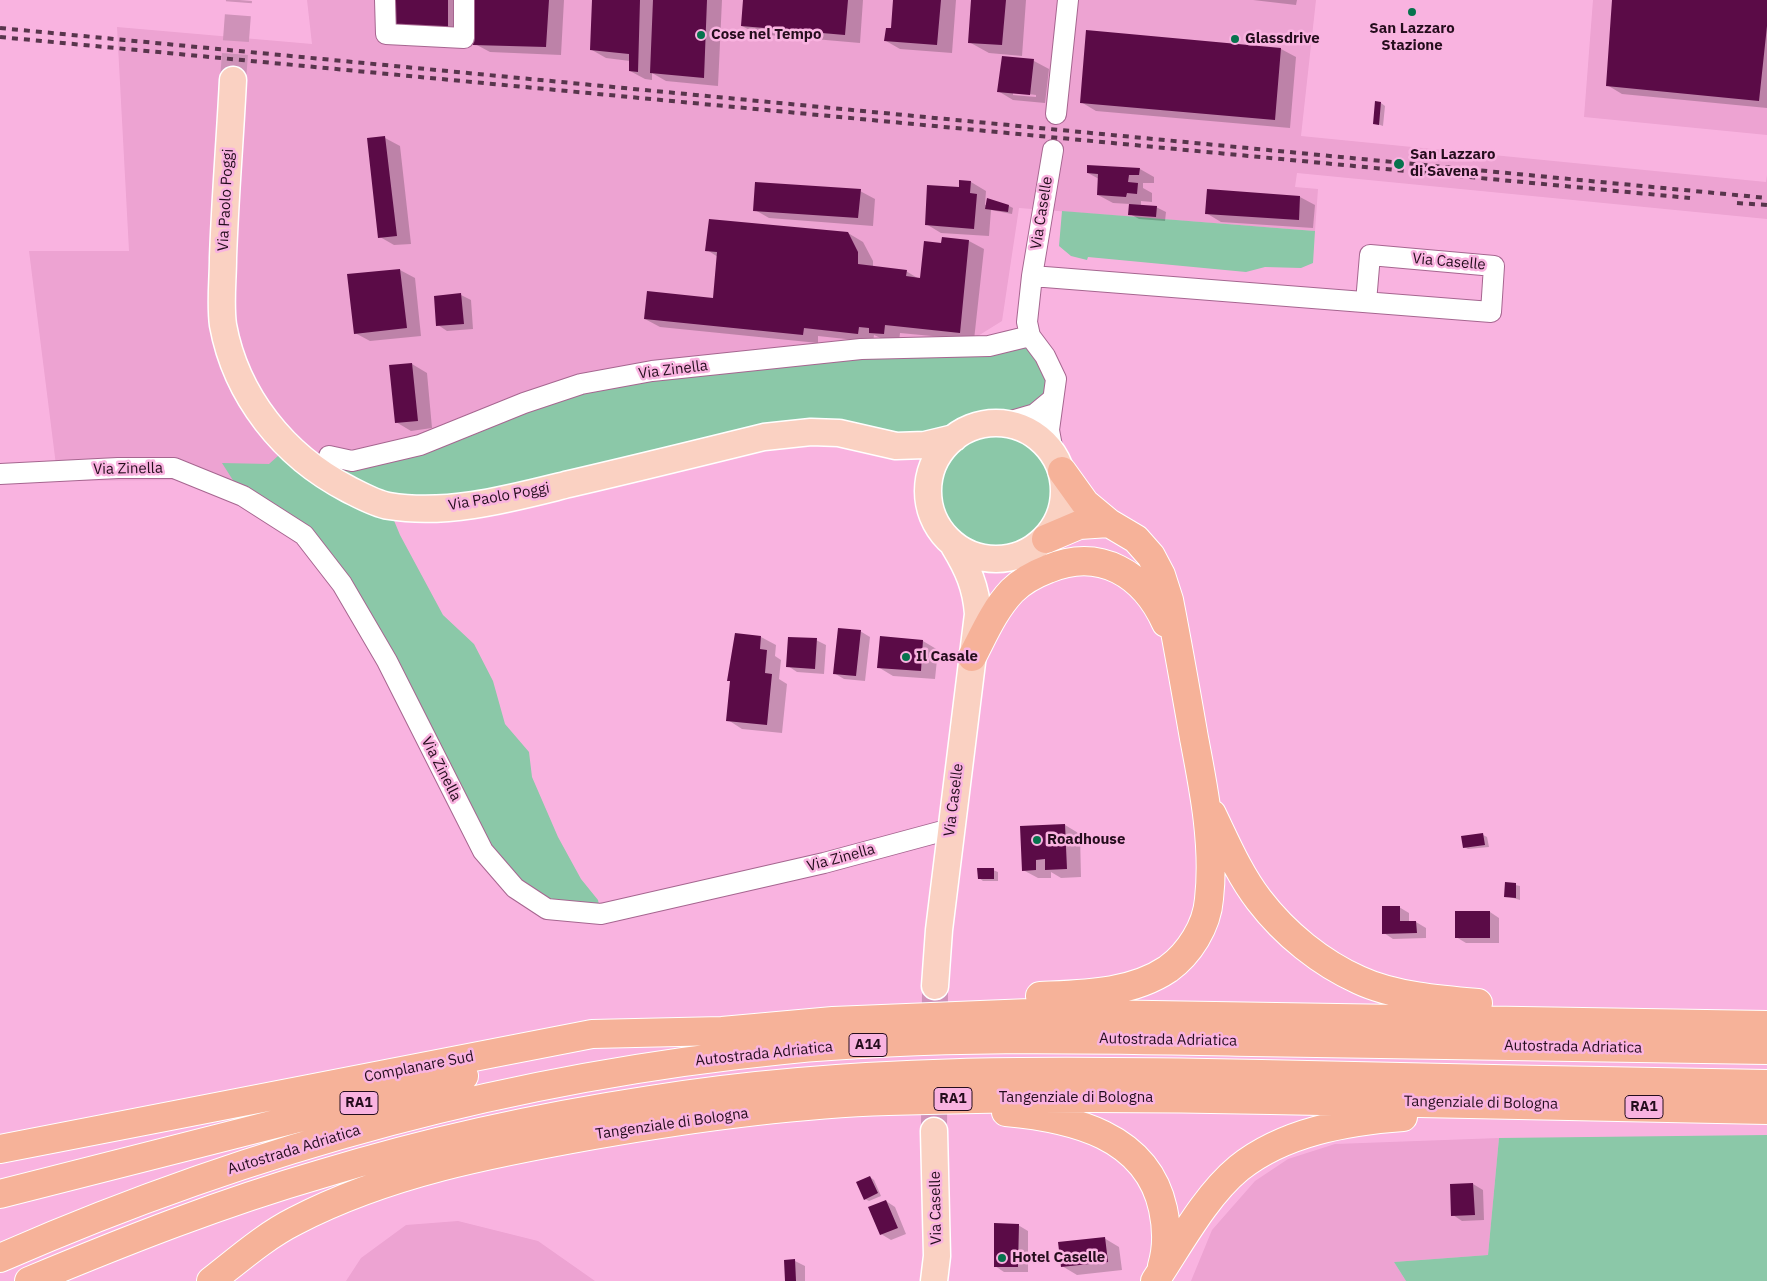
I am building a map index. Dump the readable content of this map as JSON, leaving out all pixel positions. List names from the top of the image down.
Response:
{
  "streets": {
    "highway": [
      "Autostrada Adriatica",
      "A14",
      "Complanare Sud",
      "Tangenziale di Bologna",
      "RA1"
    ],
    "main road": ["Via Paolo Poggi", "Via Caselle"],
    "street": ["Via Zinella"]
  },
  "crossings": [
    ["Via Paolo Poggi", "Via Caselle"],
    ["Via Caselle", "Via Zinella"],
    ["Complanare Sud", "RA1"]
  ],
  "places": [
    "San Lazzaro Stazione",
    "Cose nel Tempo",
    "Glassdrive",
    "San Lazzaro di Savena",
    "Il Casale",
    "Roadhouse",
    "Hotel Caselle"
  ]
}
